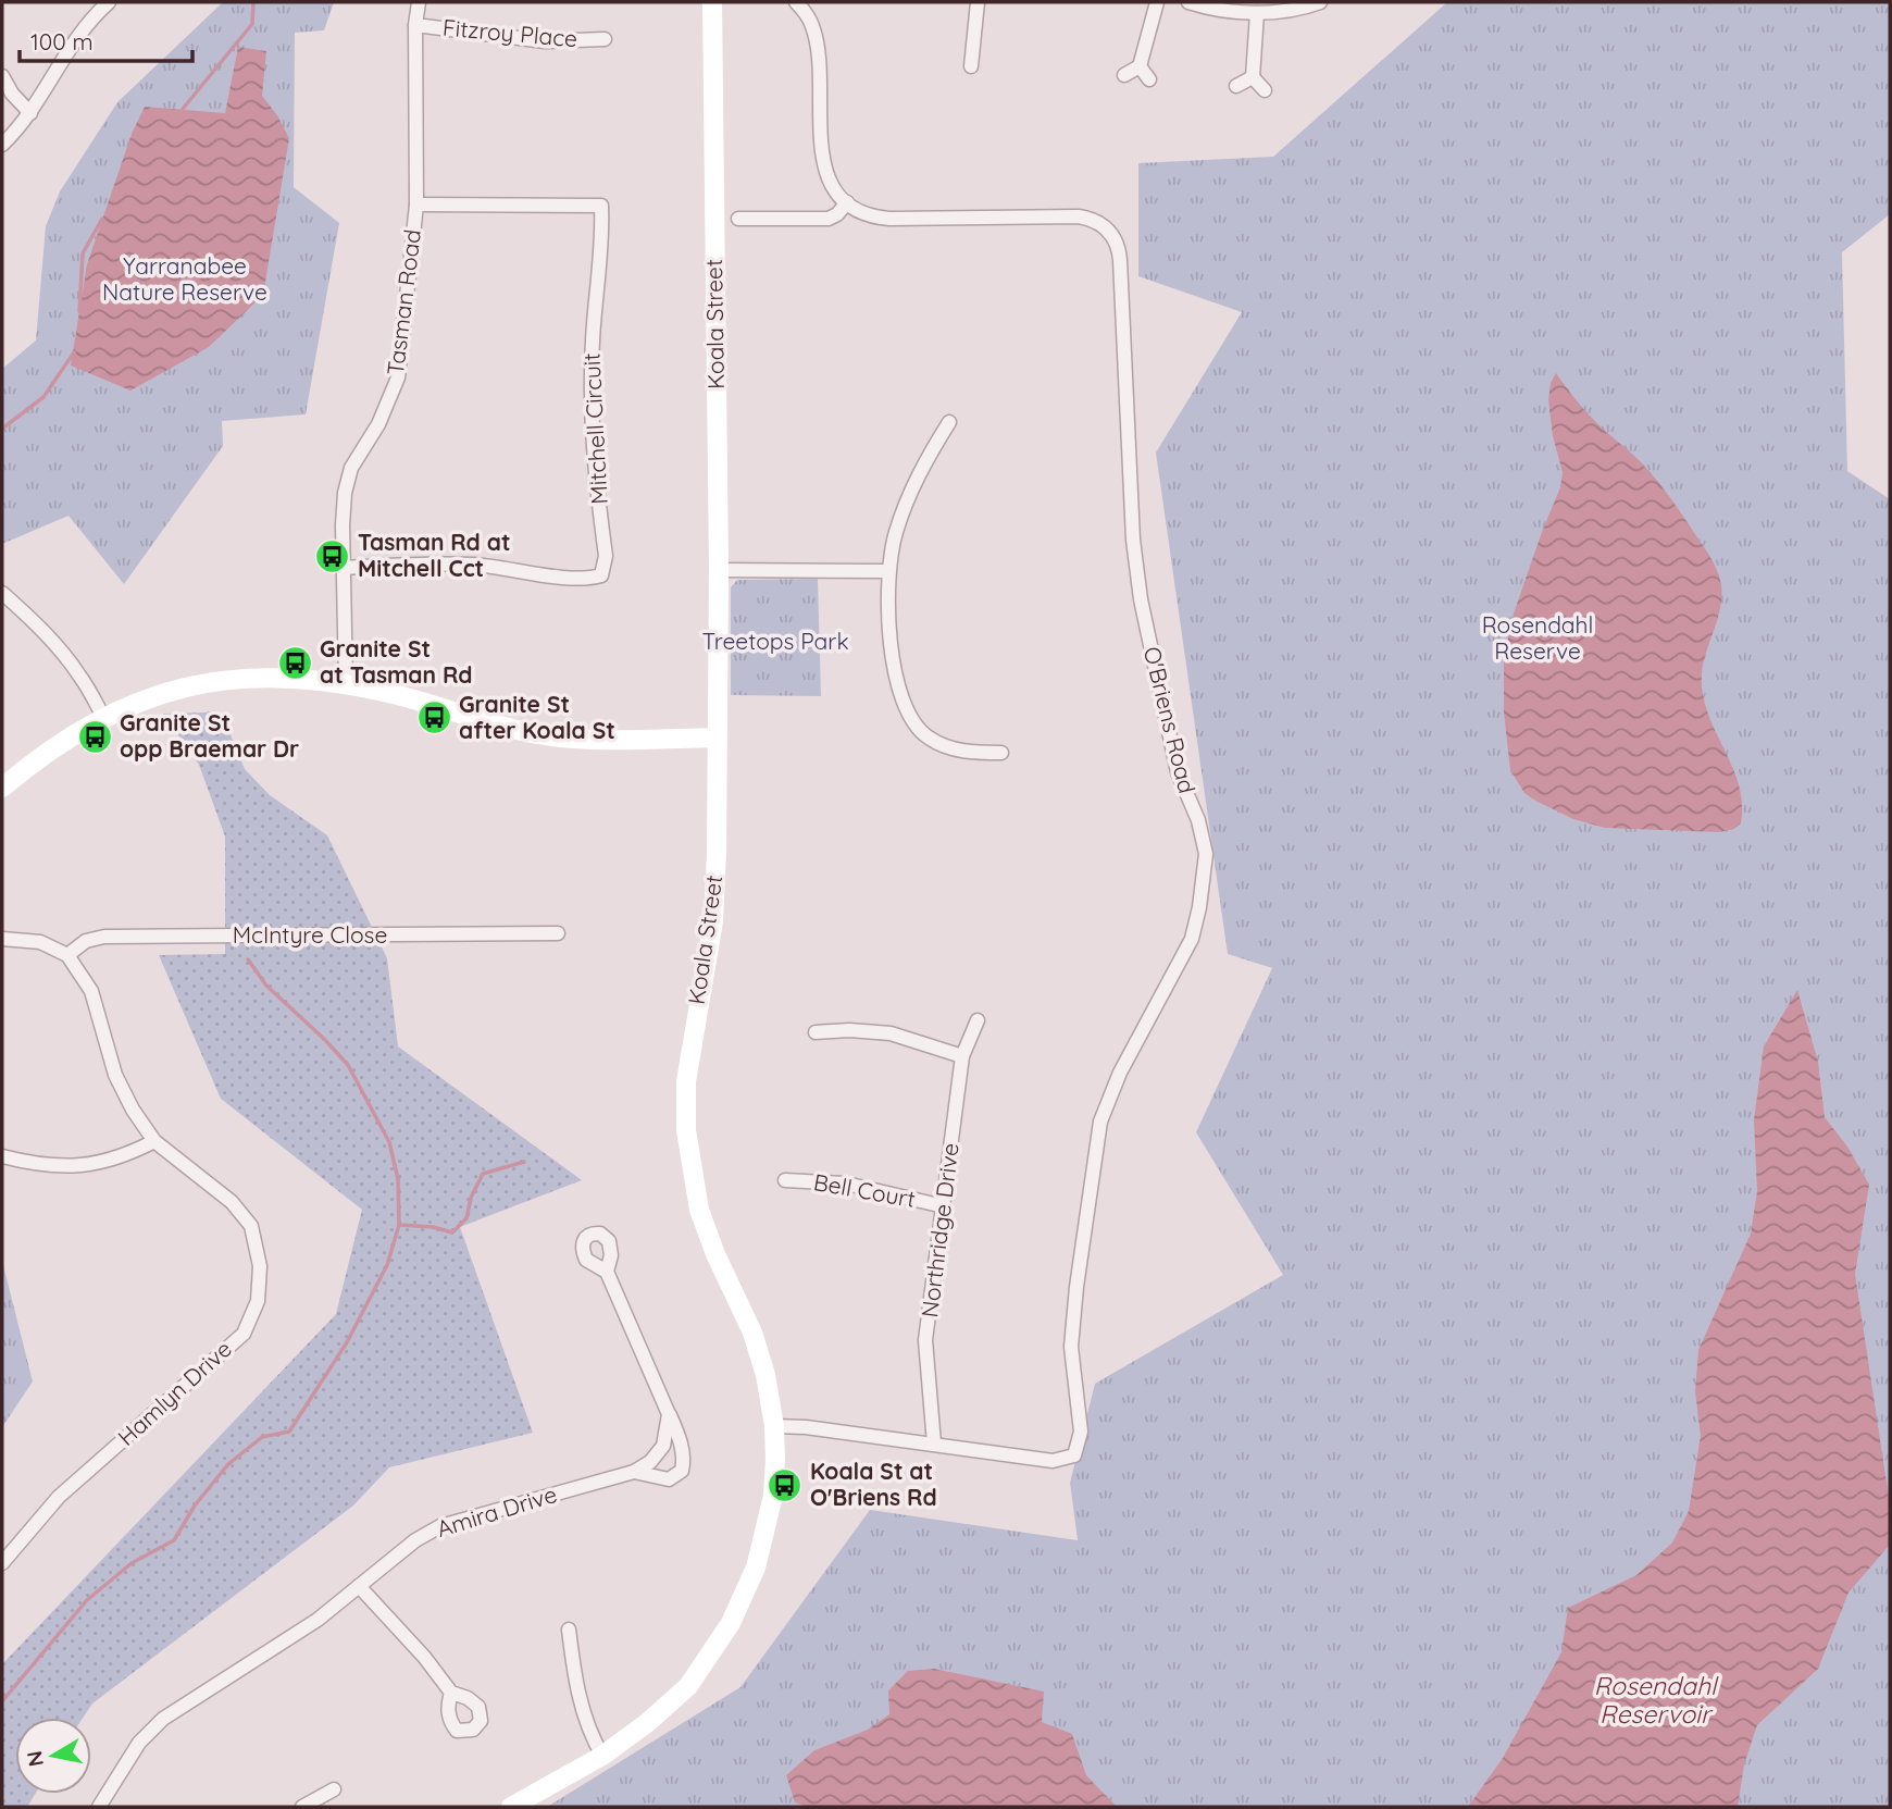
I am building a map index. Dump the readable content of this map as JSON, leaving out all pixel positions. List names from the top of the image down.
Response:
{
  "streets": {
    "street": [
      "Fitzroy Place",
      "Tasman Road",
      "Koala Street",
      "Mitchell Circuit",
      "O'Briens Road",
      "McIntyre Close",
      "Bell Court",
      "Northridge Drive",
      "Hamlyn Drive",
      "Amira Drive"
    ]
  },
  "crossings": [
    ["Fitzroy Place", "Tasman Road"],
    ["Tasman Road", "Mitchell Circuit"],
    ["Koala Street", "O'Briens Road"],
    ["O'Briens Road", "Northridge Drive"],
    ["McIntyre Close", "Hamlyn Drive"],
    ["Bell Court", "Northridge Drive"]
  ],
  "water": ["Rosendahl Reservoir"],
  "parks": ["Yarranabee Nature Reserve", "Rosendahl Reserve", "Treetops Park"],
  "places": {
    "bus stop": [
      "Tasman Rd at Mitchell Cct",
      "Granite St at Tasman Rd",
      "Granite St after Koala St",
      "Granite St opp Braemar Dr",
      "Koala St at O'Briens Rd"
    ]
  },
  "scale_bar": "100 m",
  "north": "left"
}
